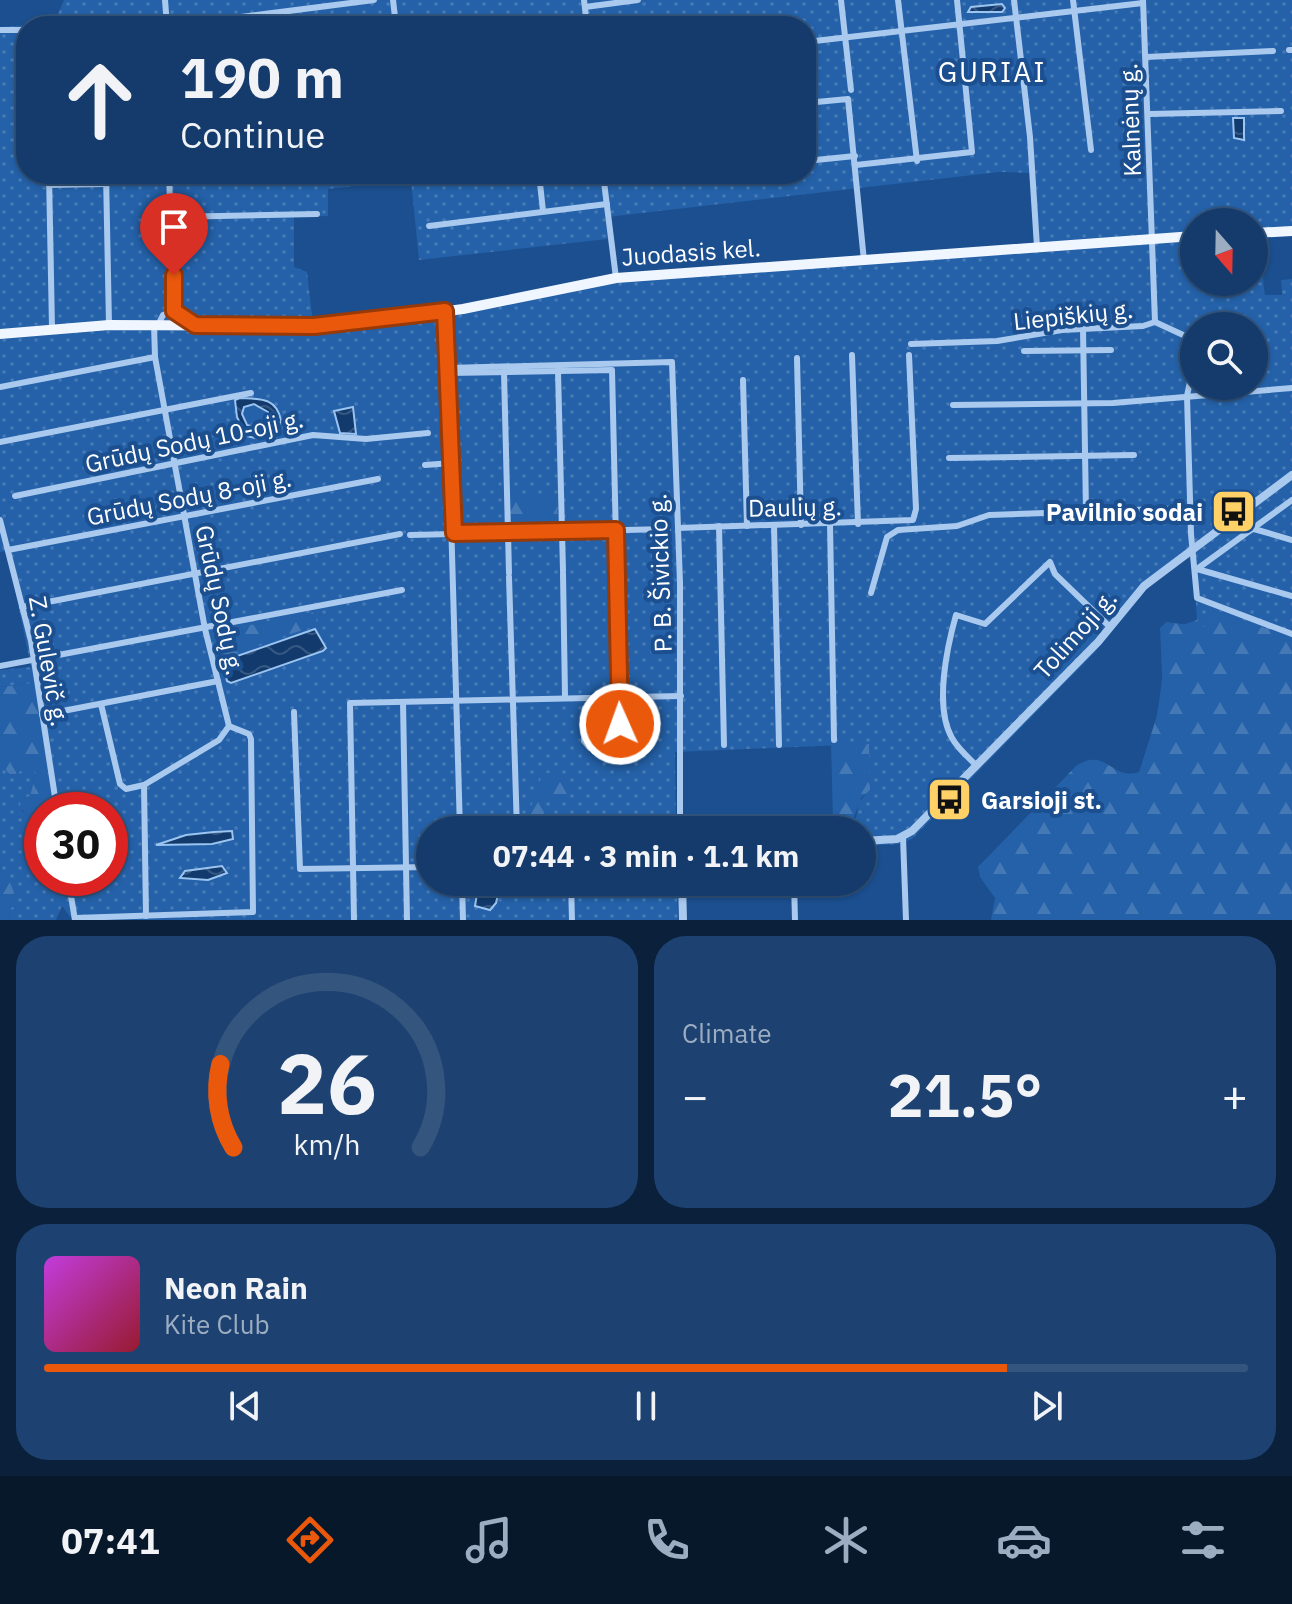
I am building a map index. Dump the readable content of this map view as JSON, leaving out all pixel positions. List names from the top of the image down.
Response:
{
  "streets": {
    "main road": ["Juodasis kel."],
    "street": [
      "Kalnėnų g.",
      "Liepiškių g.",
      "Grūdų Sodų 10-oji g.",
      "Grūdų Sodų 8-oji g.",
      "Daulių g.",
      "P. B. Šivickio g.",
      "Grūdų Sodų g.",
      "Tolimoji g.",
      "Z. Gulevič g."
    ]
  },
  "crossings": [
    ["Kalnėnų g.", "Juodasis kel."],
    ["Kalnėnų g.", "Liepiškių g."],
    ["Juodasis kel.", "Liepiškių g."],
    ["Juodasis kel.", "Grūdų Sodų g."],
    ["Grūdų Sodų 10-oji g.", "Grūdų Sodų g."],
    ["Grūdų Sodų 8-oji g.", "Grūdų Sodų g."],
    ["Grūdų Sodų 8-oji g.", "Z. Gulevič g."],
    ["Daulių g.", "P. B. Šivickio g."]
  ],
  "districts": ["GURIAI"],
  "places": {
    "bus stop": ["Pavilnio sodai", "Garsioji st."]
  },
  "north": "bottom",
  "page": {
    "turn": ["190 m", "Continue"],
    "limit": "30",
    "trip": "07:44 · 3 min · 1.1 km",
    "tile": "Climate",
    "heat": ["−", "21.5°", "+"],
    "song": ["Neon Rain", "Kite Club"],
    "tabs": "07:41",
    "gauge": ["26", "km/h"]
  }
}
